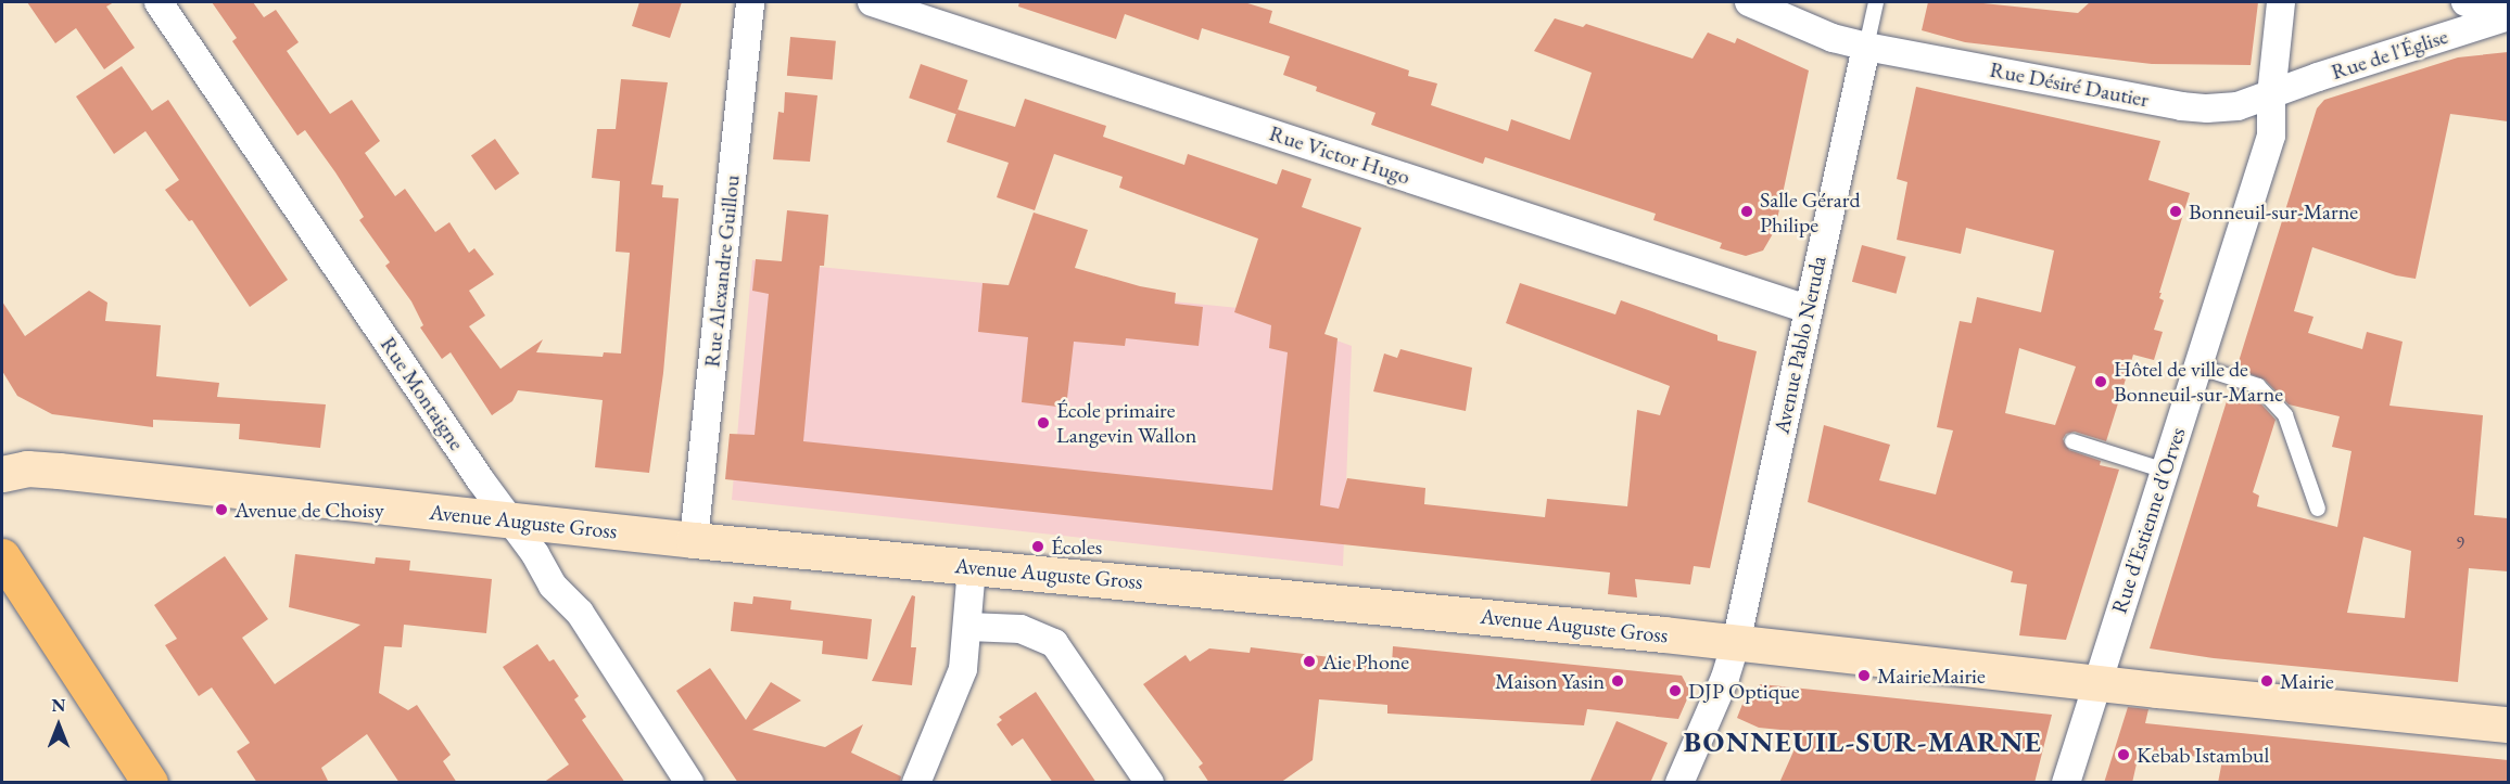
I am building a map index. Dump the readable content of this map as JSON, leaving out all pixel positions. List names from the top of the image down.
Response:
{
  "streets": {
    "street": [
      "Rue de l'Église",
      "Rue Désiré Dautier",
      "Rue Victor Hugo",
      "Rue Alexandre Guillou",
      "Avenue Pablo Neruda",
      "Rue Montaigne",
      "Rue d'Estienne d'Orves",
      "Avenue Auguste Gross"
    ]
  },
  "crossings": [
    ["Rue de l'Église", "Rue Désiré Dautier"],
    ["Rue de l'Église", "Rue d'Estienne d'Orves"],
    ["Rue Désiré Dautier", "Avenue Pablo Neruda"],
    ["Rue Désiré Dautier", "Rue d'Estienne d'Orves"],
    ["Rue Victor Hugo", "Avenue Pablo Neruda"],
    ["Rue Alexandre Guillou", "Avenue Auguste Gross"],
    ["Avenue Pablo Neruda", "Avenue Auguste Gross"],
    ["Rue Montaigne", "Avenue Auguste Gross"],
    ["Rue d'Estienne d'Orves", "Avenue Auguste Gross"]
  ],
  "districts": ["BONNEUIL-SUR-MARNE"],
  "places": [
    "Salle Gérard Philipe",
    "Bonneuil-sur-Marne",
    "Hôtel de ville de Bonneuil-sur-Marne",
    "École primaire Langevin Wallon",
    "Avenue de Choisy",
    "Écoles",
    "Aie Phone",
    "MairieMairie",
    "Maison Yasin",
    "Mairie",
    "DJP Optique",
    "Kebab Istambul"
  ],
  "house_numbers": ["9"],
  "north": "top"
}
